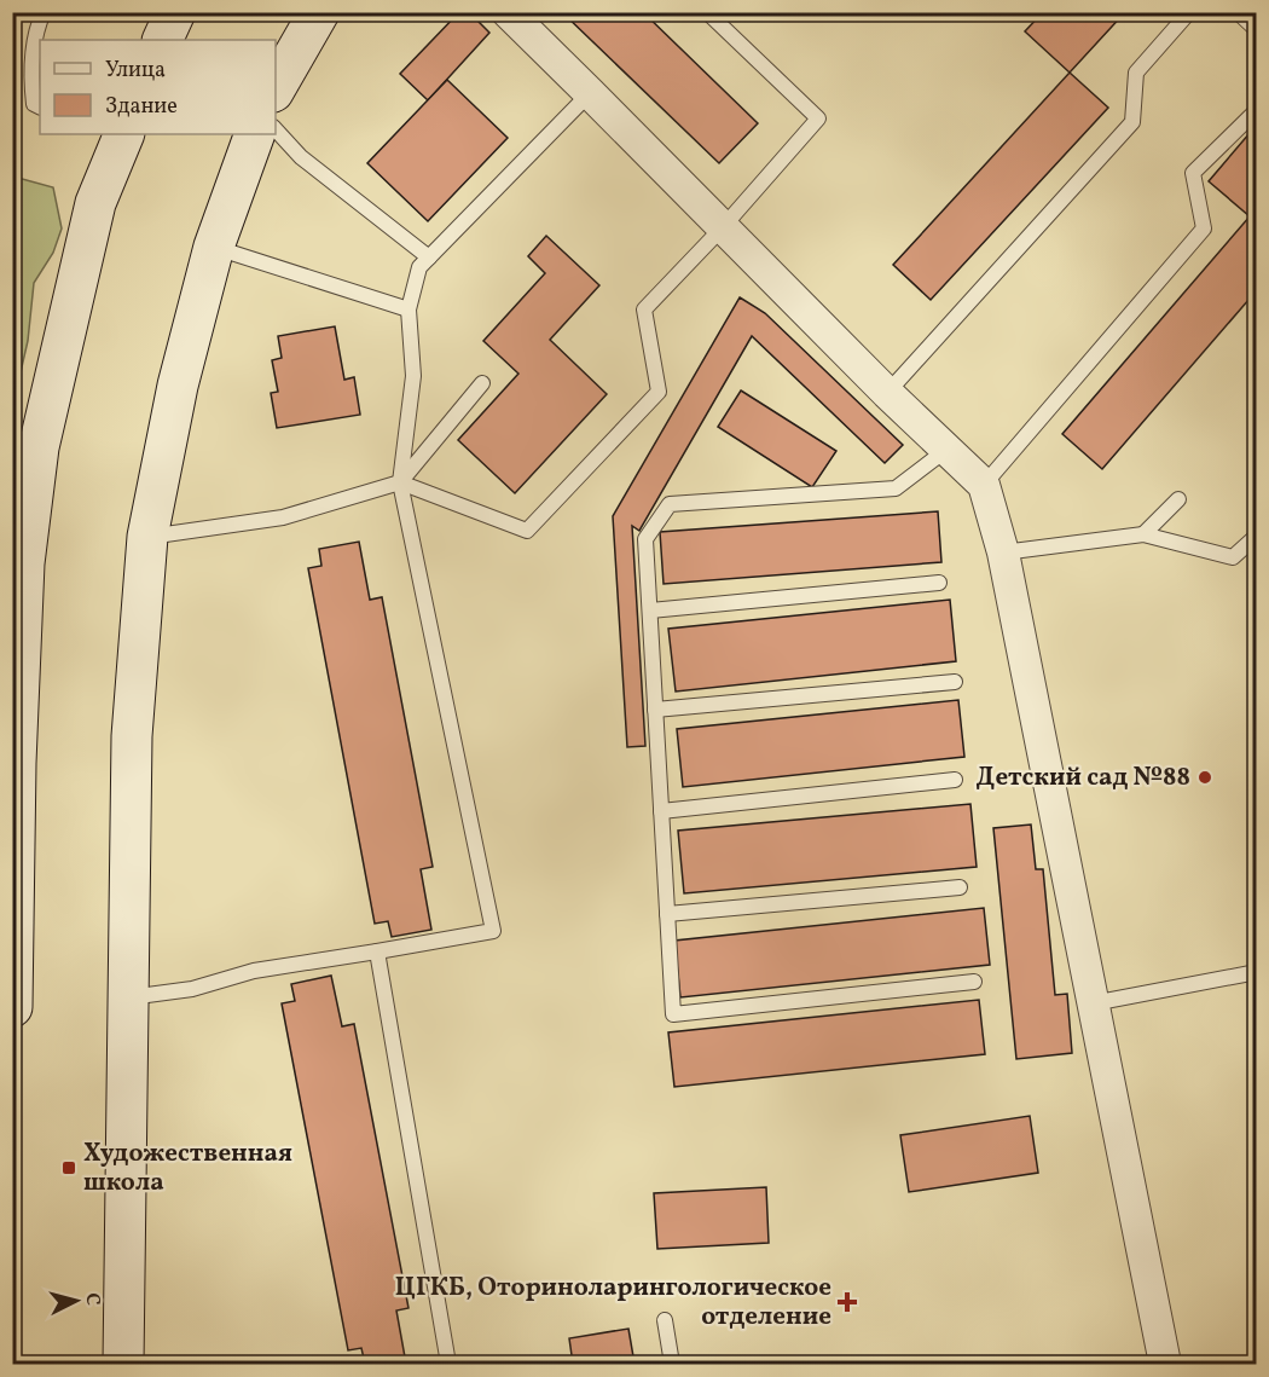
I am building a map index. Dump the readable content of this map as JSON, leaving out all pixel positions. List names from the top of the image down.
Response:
{
  "places": {
    "other": ["Детский сад №88"],
    "transit": ["Художественная школа"],
    "health": ["ЦГКБ, Оториноларингологическое отделение"]
  },
  "legend": ["Улица", "Здание"],
  "north": "right"
}
